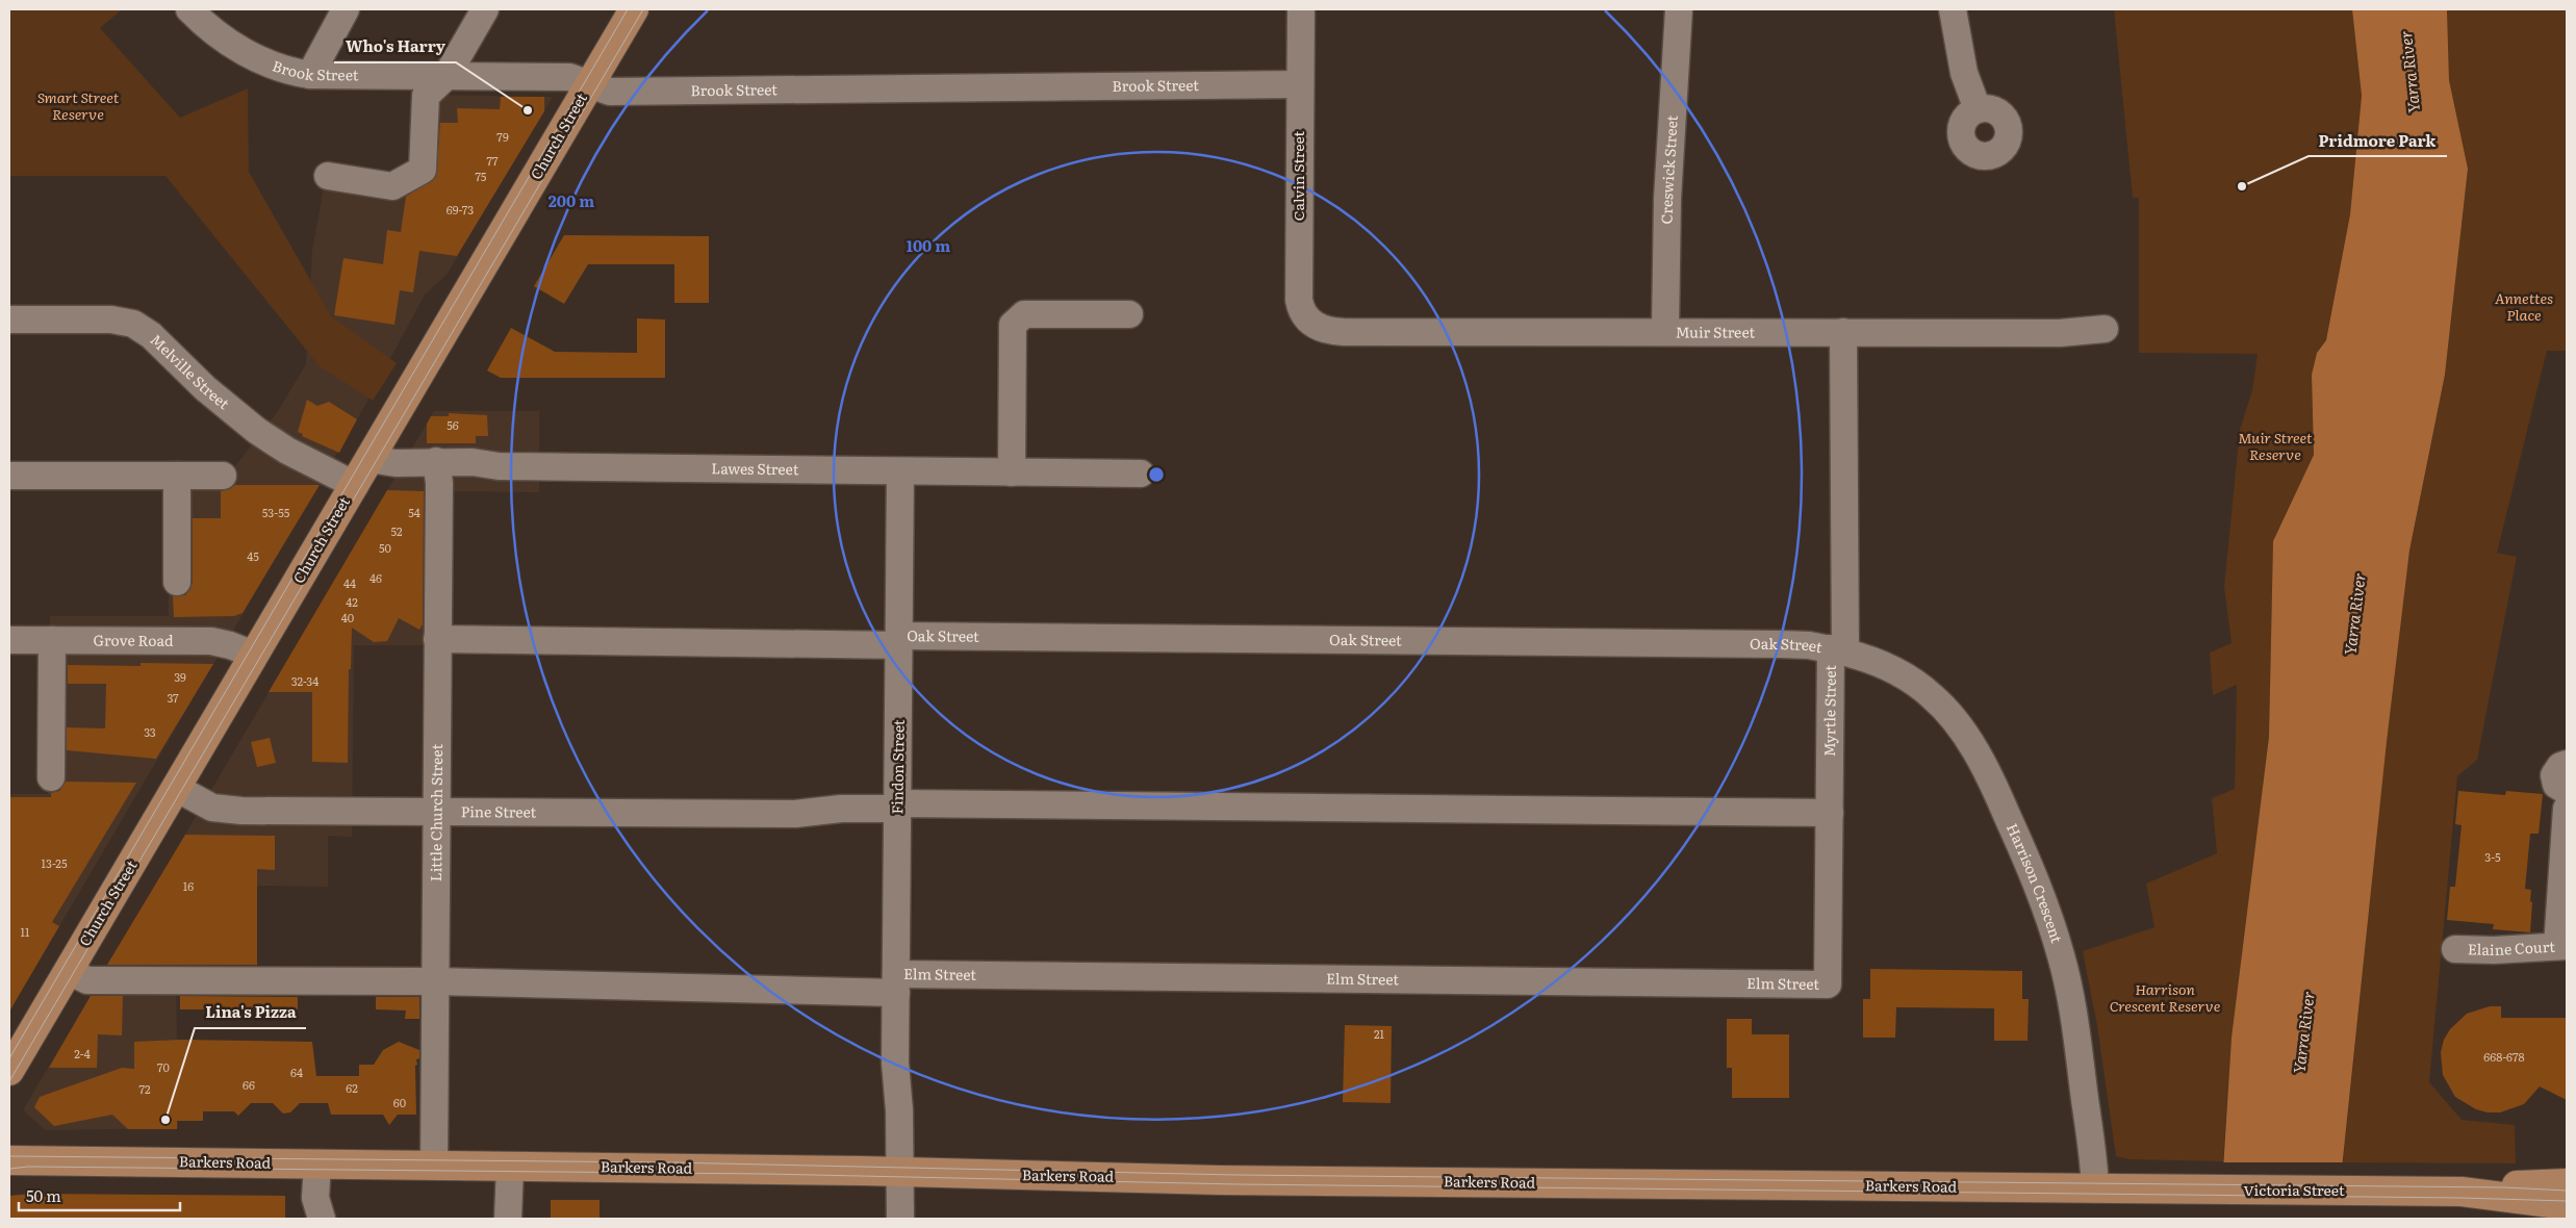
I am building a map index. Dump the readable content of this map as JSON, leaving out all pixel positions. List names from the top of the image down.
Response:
{
  "streets": {
    "main road": ["Church Street", "Barkers Road", "Victoria Street"],
    "street": [
      "Brook Street",
      "Creswick Street",
      "Calvin Street",
      "Muir Street",
      "Melville Street",
      "Lawes Street",
      "Oak Street",
      "Grove Road",
      "Myrtle Street",
      "Findon Street",
      "Pine Street",
      "Little Church Street",
      "Harrison Crescent",
      "Elaine Court",
      "Elm Street"
    ]
  },
  "crossings": [
    ["Brook Street", "Church Street"],
    ["Brook Street", "Calvin Street"],
    ["Church Street", "Melville Street"],
    ["Church Street", "Lawes Street"],
    ["Church Street", "Grove Road"],
    ["Church Street", "Pine Street"],
    ["Church Street", "Elm Street"],
    ["Creswick Street", "Muir Street"],
    ["Calvin Street", "Muir Street"],
    ["Muir Street", "Myrtle Street"],
    ["Lawes Street", "Findon Street"],
    ["Lawes Street", "Little Church Street"],
    ["Oak Street", "Myrtle Street"],
    ["Oak Street", "Findon Street"],
    ["Oak Street", "Little Church Street"],
    ["Oak Street", "Harrison Crescent"],
    ["Myrtle Street", "Pine Street"],
    ["Myrtle Street", "Harrison Crescent"],
    ["Myrtle Street", "Elm Street"],
    ["Findon Street", "Pine Street"],
    ["Findon Street", "Elm Street"],
    ["Findon Street", "Barkers Road"],
    ["Pine Street", "Little Church Street"],
    ["Little Church Street", "Elm Street"],
    ["Little Church Street", "Barkers Road"],
    ["Harrison Crescent", "Barkers Road"],
    ["Barkers Road", "Victoria Street"]
  ],
  "water": ["Yarra River"],
  "parks": [
    "Smart Street Reserve",
    "Annettes Place",
    "Muir Street Reserve",
    "Harrison Crescent Reserve"
  ],
  "places": ["Who's Harry", "Pridmore Park", "Lina's Pizza"],
  "house_numbers": [
    "79",
    "77",
    "75",
    "69-73",
    "56",
    "53-55",
    "54",
    "52",
    "50",
    "45",
    "46",
    "44",
    "42",
    "40",
    "39",
    "32-34",
    "37",
    "33",
    "3-5",
    "13-25",
    "16",
    "11",
    "21",
    "2-4",
    "668-678",
    "70",
    "64",
    "66",
    "62",
    "72",
    "60"
  ],
  "scale_bar": "50 m",
  "rings": ["200 m", "100 m"]
}
